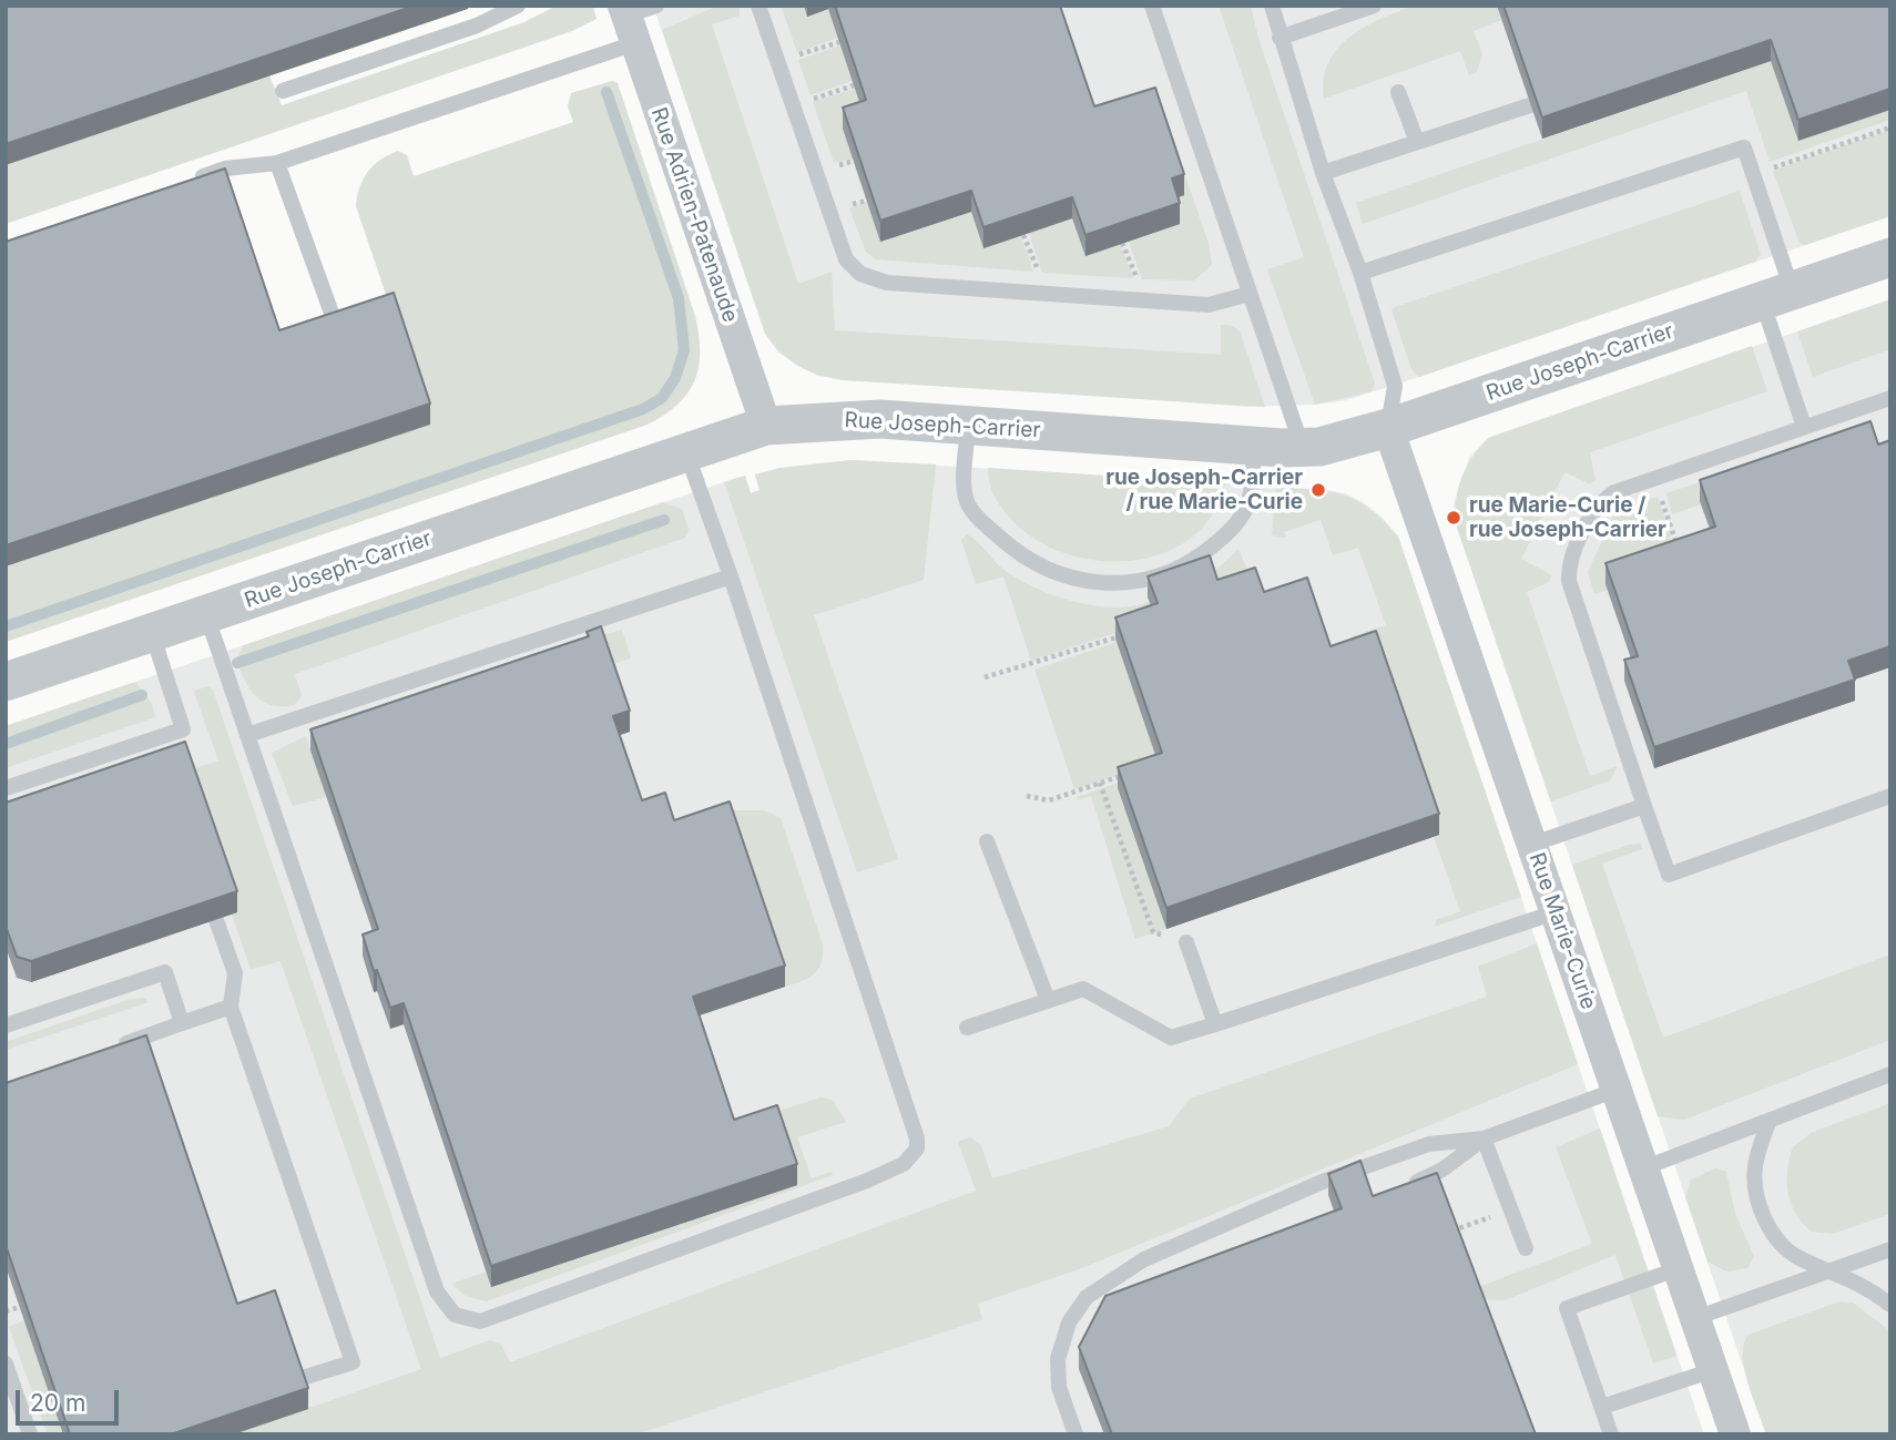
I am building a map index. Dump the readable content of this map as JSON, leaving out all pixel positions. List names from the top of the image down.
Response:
{
  "streets": {
    "street": ["Rue Adrien-Patenaude", "Rue Joseph-Carrier", "Rue Marie-Curie"]
  },
  "crossings": [
    ["Rue Adrien-Patenaude", "Rue Joseph-Carrier"],
    ["Rue Joseph-Carrier", "Rue Marie-Curie"]
  ],
  "places": ["rue Joseph-Carrier / rue Marie-Curie", "rue Marie-Curie / rue Joseph-Carrier"],
  "scale_bar": "20 m"
}
